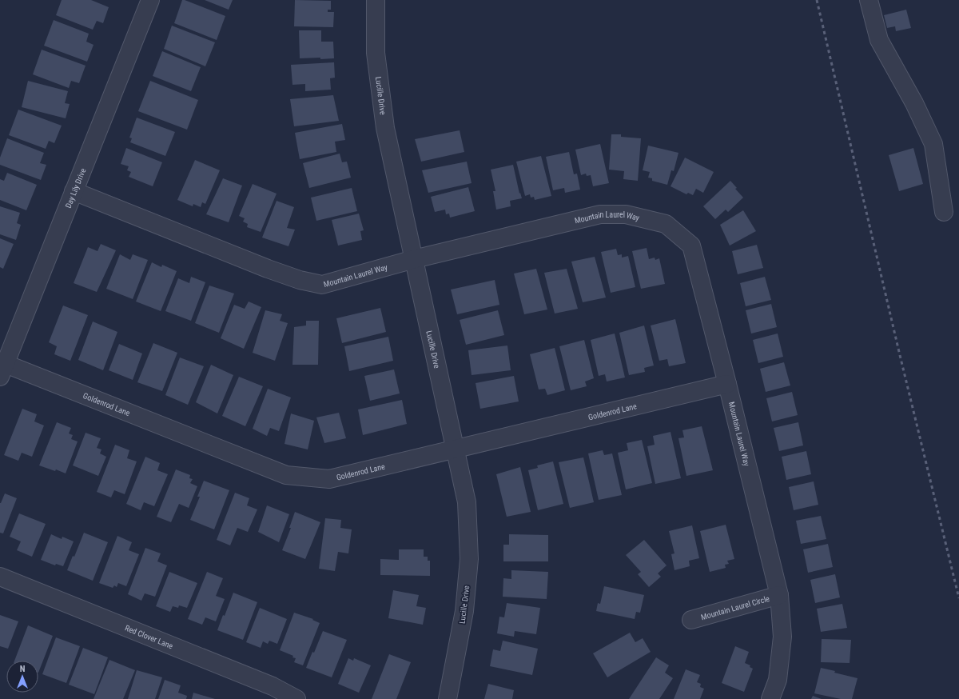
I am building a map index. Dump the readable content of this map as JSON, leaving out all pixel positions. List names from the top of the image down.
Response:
{
  "streets": {
    "street": [
      "Lucille Drive",
      "Day Lily Drive",
      "Mountain Laurel Way",
      "Goldenrod Lane",
      "Mountain Laurel Circle",
      "Red Clover Lane"
    ]
  },
  "crossings": [
    ["Lucille Drive", "Mountain Laurel Way"],
    ["Lucille Drive", "Goldenrod Lane"],
    ["Day Lily Drive", "Mountain Laurel Way"],
    ["Day Lily Drive", "Goldenrod Lane"],
    ["Mountain Laurel Way", "Goldenrod Lane"],
    ["Mountain Laurel Way", "Mountain Laurel Circle"]
  ],
  "north": "top"
}
